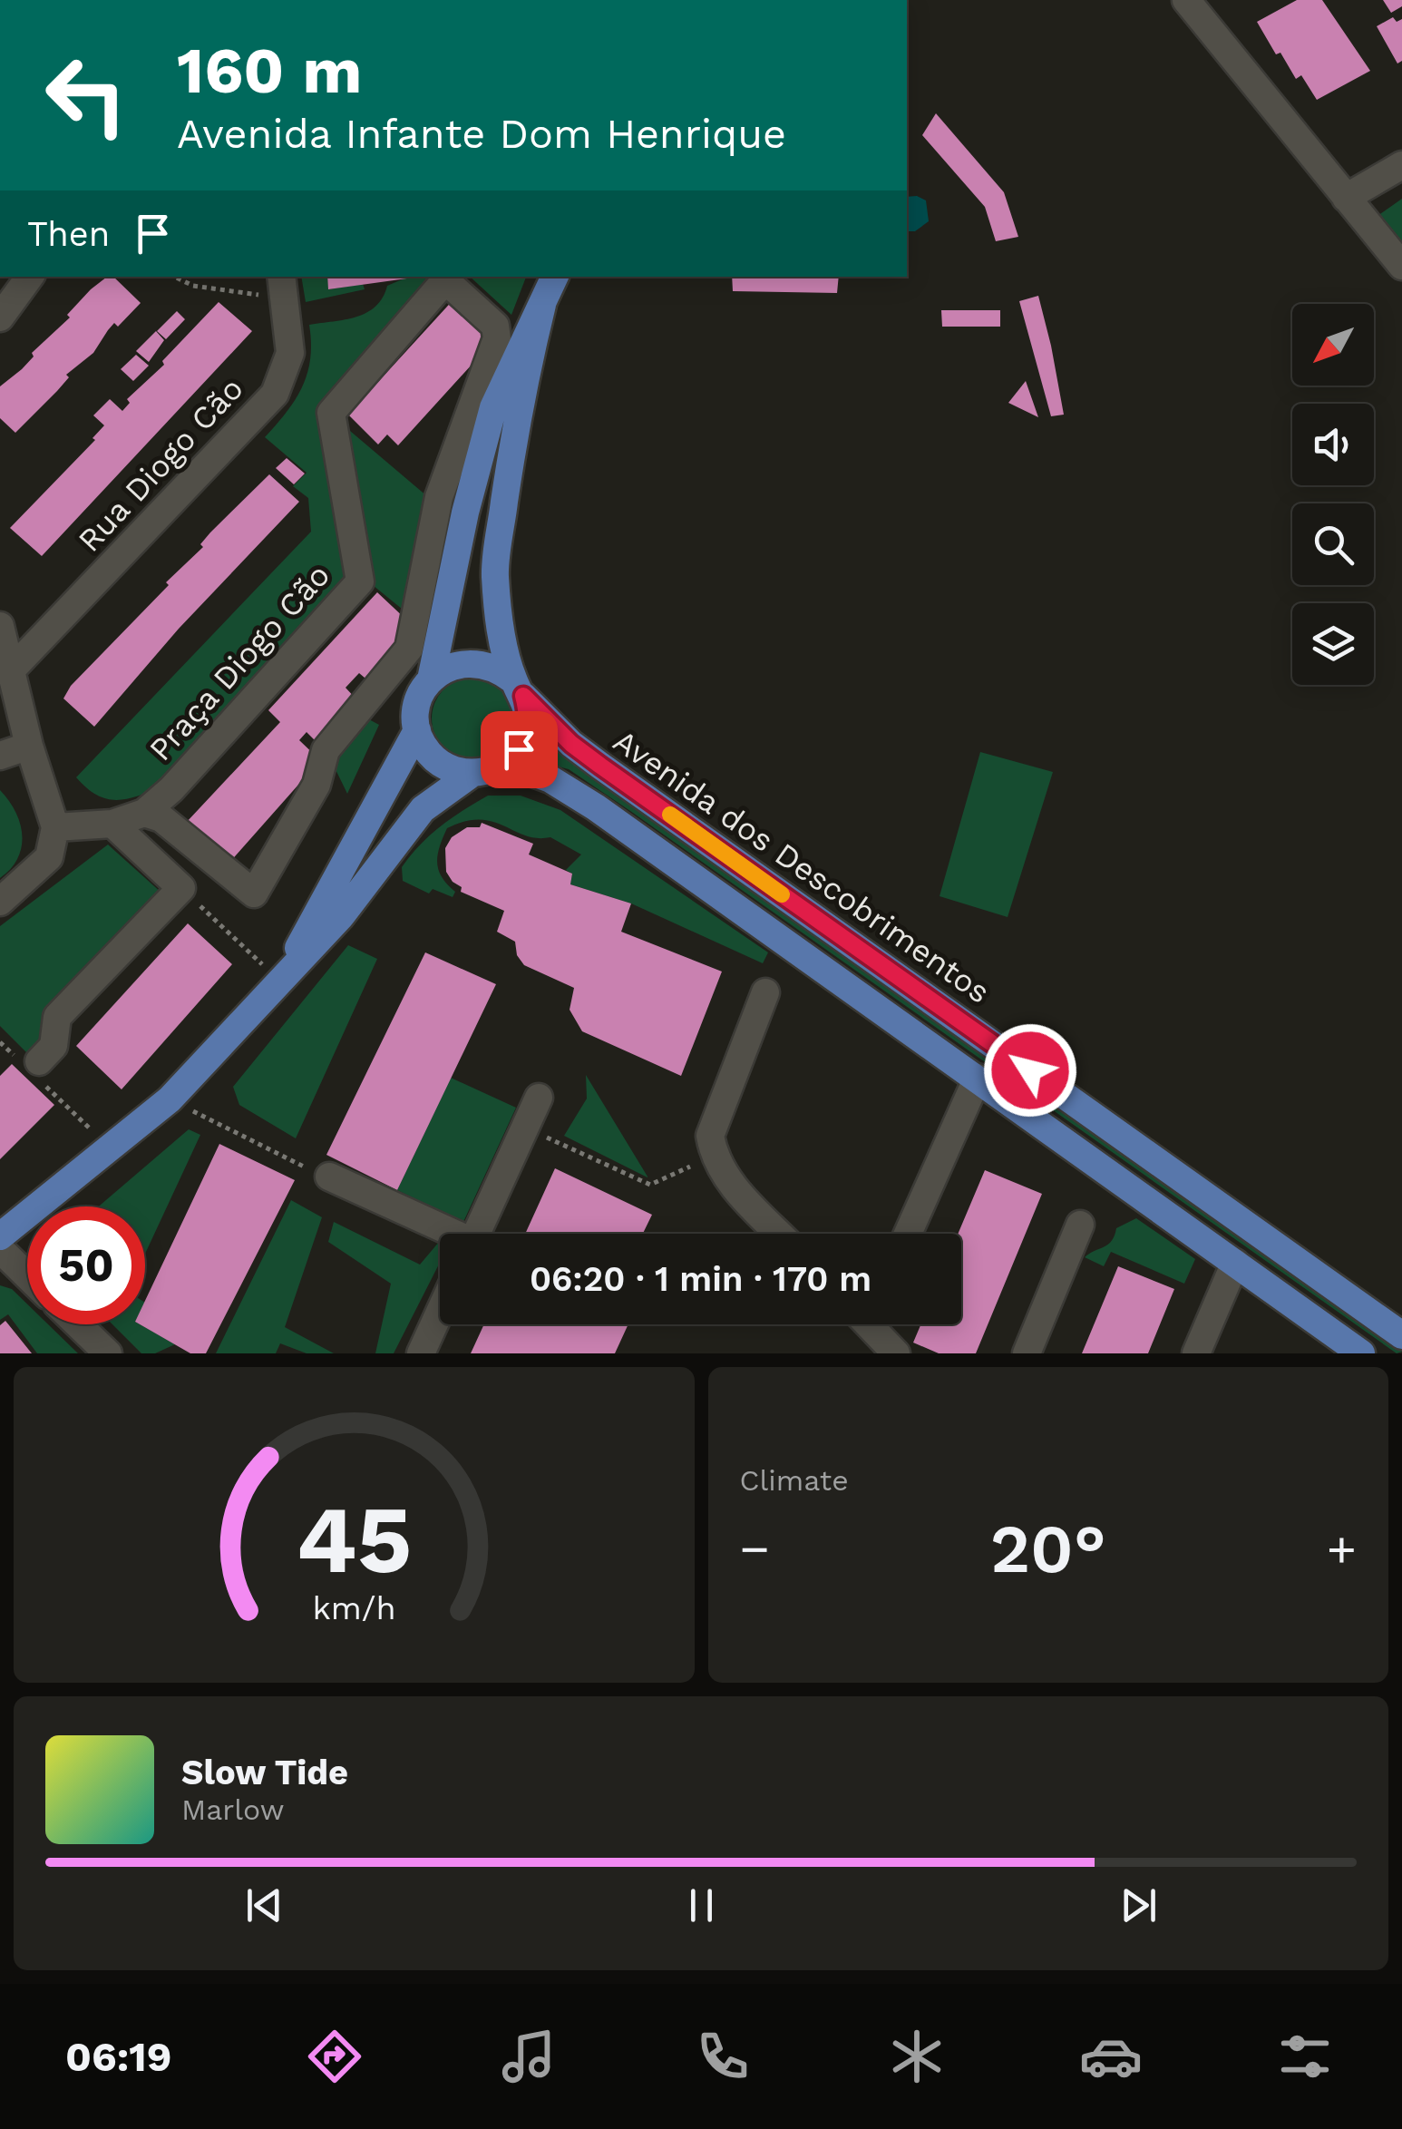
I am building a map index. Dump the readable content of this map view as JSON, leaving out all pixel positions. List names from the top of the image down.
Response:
{
  "streets": {
    "main road": ["Avenida dos Descobrimentos"],
    "street": ["Rua Diogo Cão", "Praça Diogo Cão"]
  },
  "north": "bottom left",
  "page": {
    "turn": ["160 m", "Avenida Infante Dom Henrique"],
    "then": "Then",
    "limit": "50",
    "trip": "06:20 · 1 min · 170 m",
    "tile": "Climate",
    "heat": ["−", "20°", "+"],
    "song": ["Slow Tide", "Marlow"],
    "tabs": "06:19",
    "gauge": ["45", "km/h"]
  }
}
